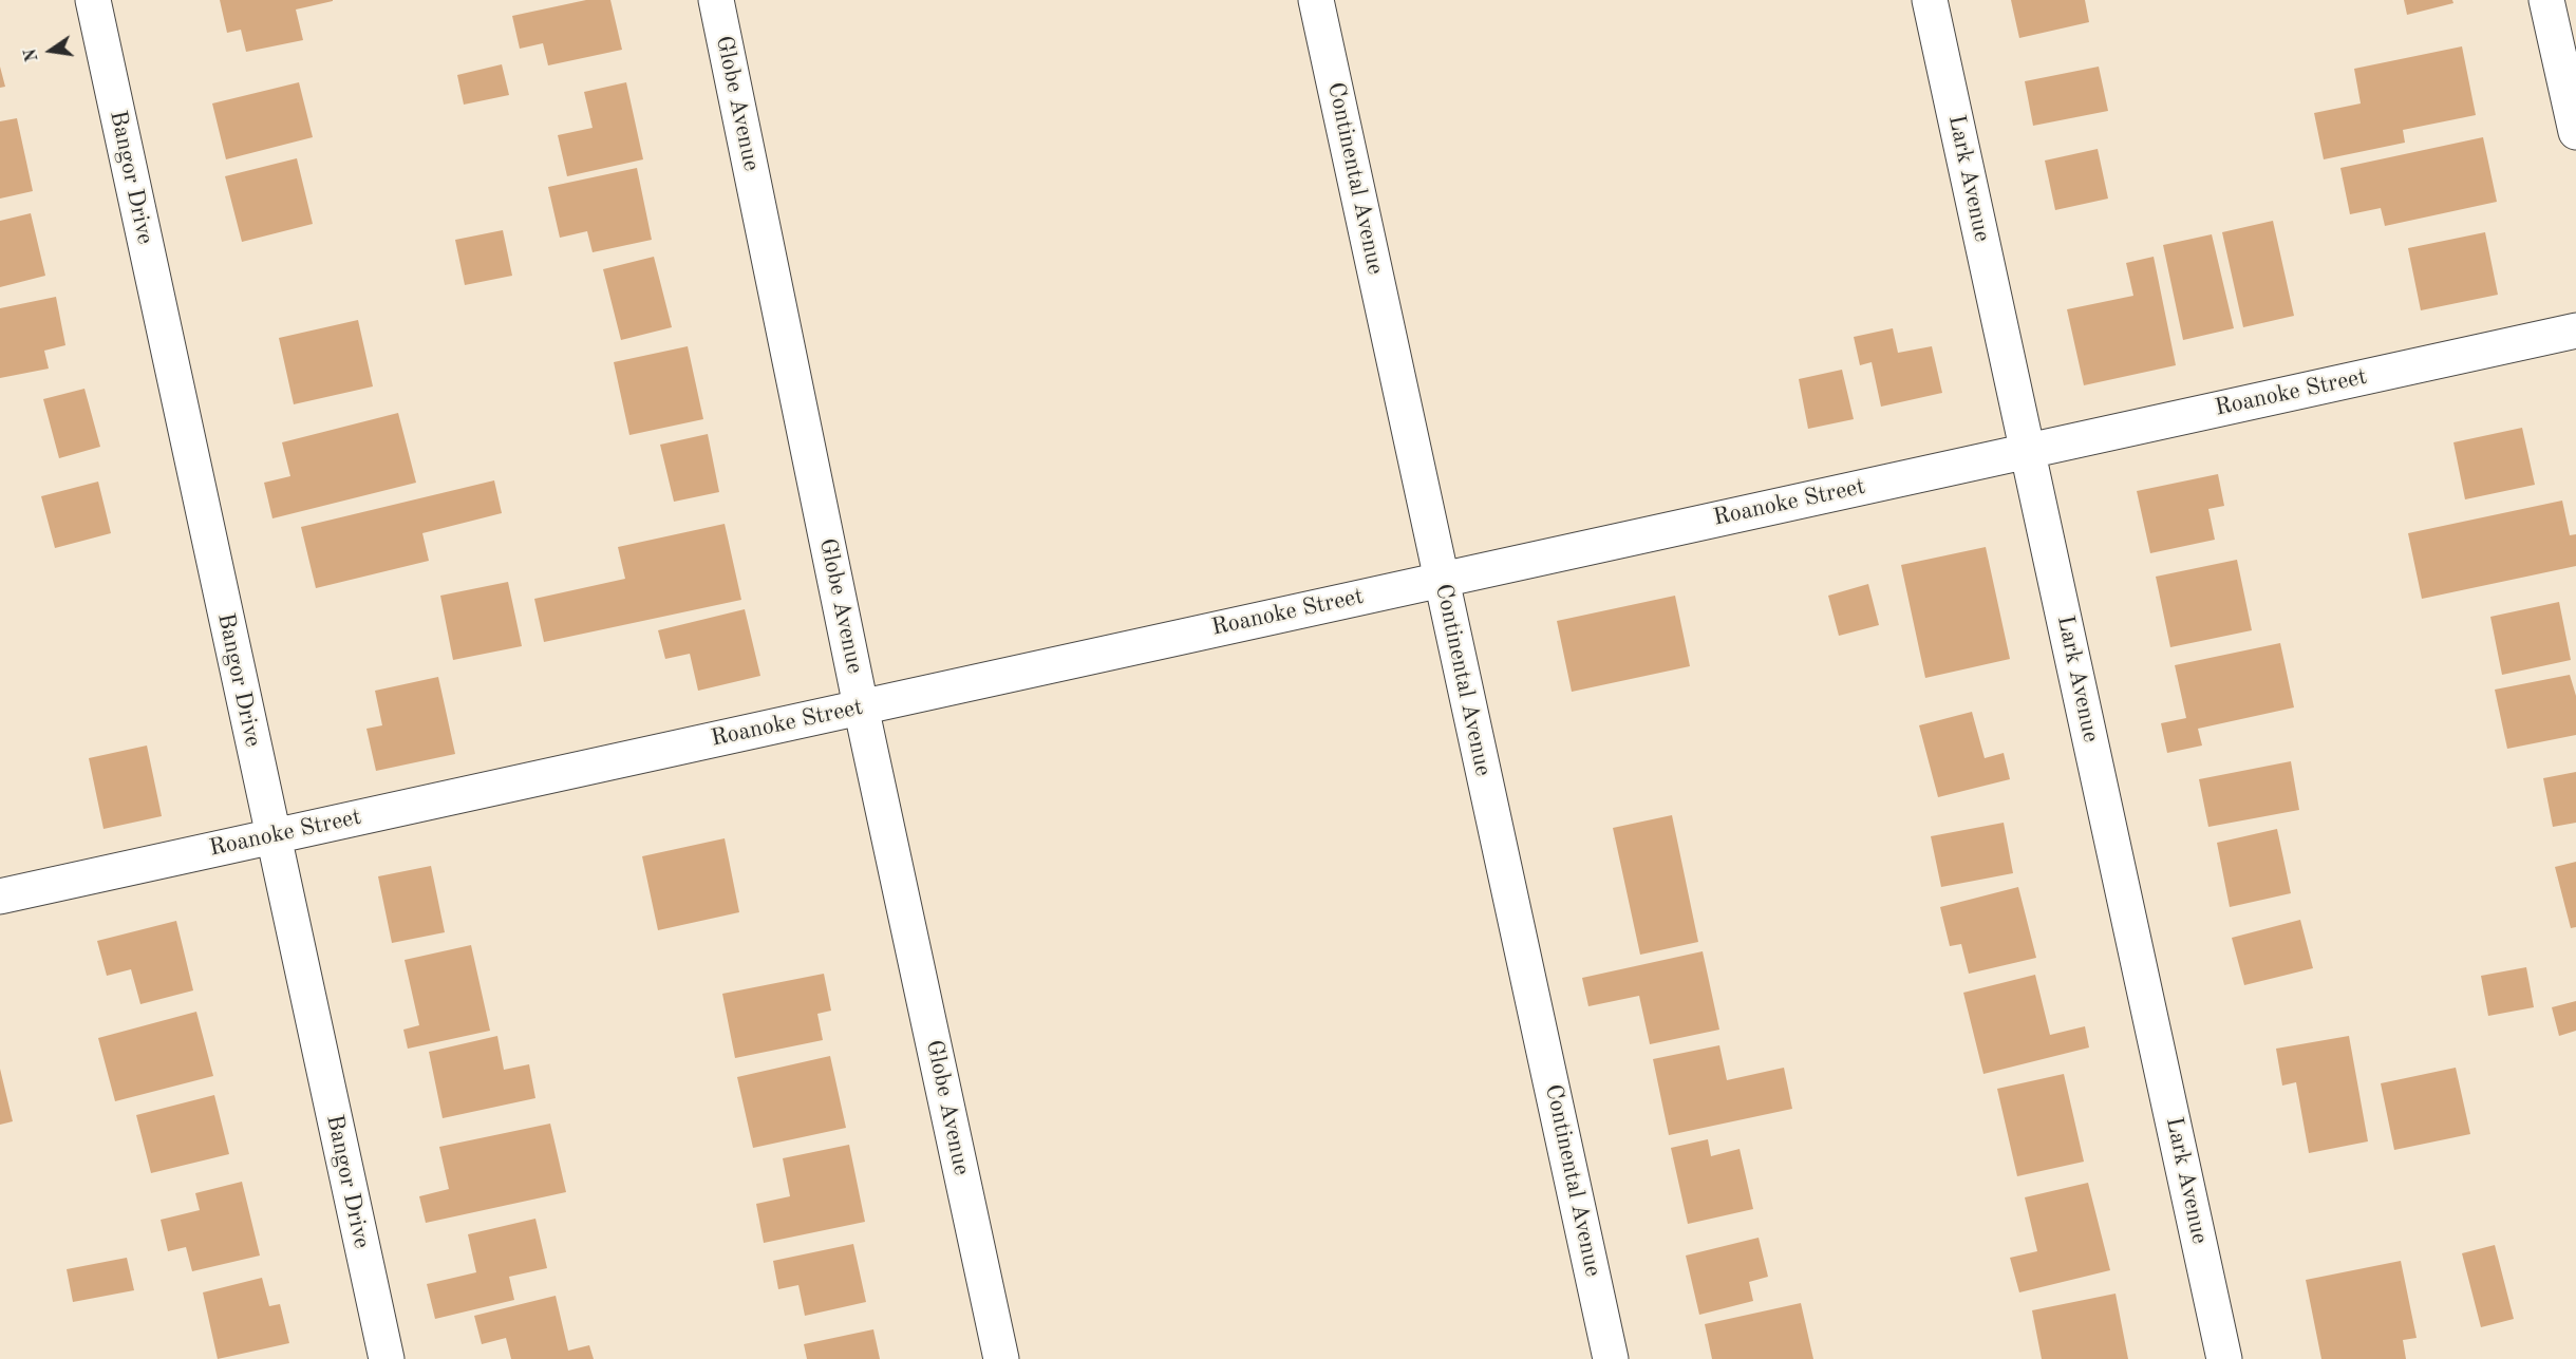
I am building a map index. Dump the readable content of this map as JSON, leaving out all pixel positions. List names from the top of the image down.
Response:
{
  "streets": {
    "street": [
      "Globe Avenue",
      "Bangor Drive",
      "Continental Avenue",
      "Lark Avenue",
      "Roanoke Street"
    ]
  },
  "crossings": [
    ["Globe Avenue", "Roanoke Street"],
    ["Bangor Drive", "Roanoke Street"],
    ["Continental Avenue", "Roanoke Street"],
    ["Lark Avenue", "Roanoke Street"]
  ],
  "north": "left"
}
